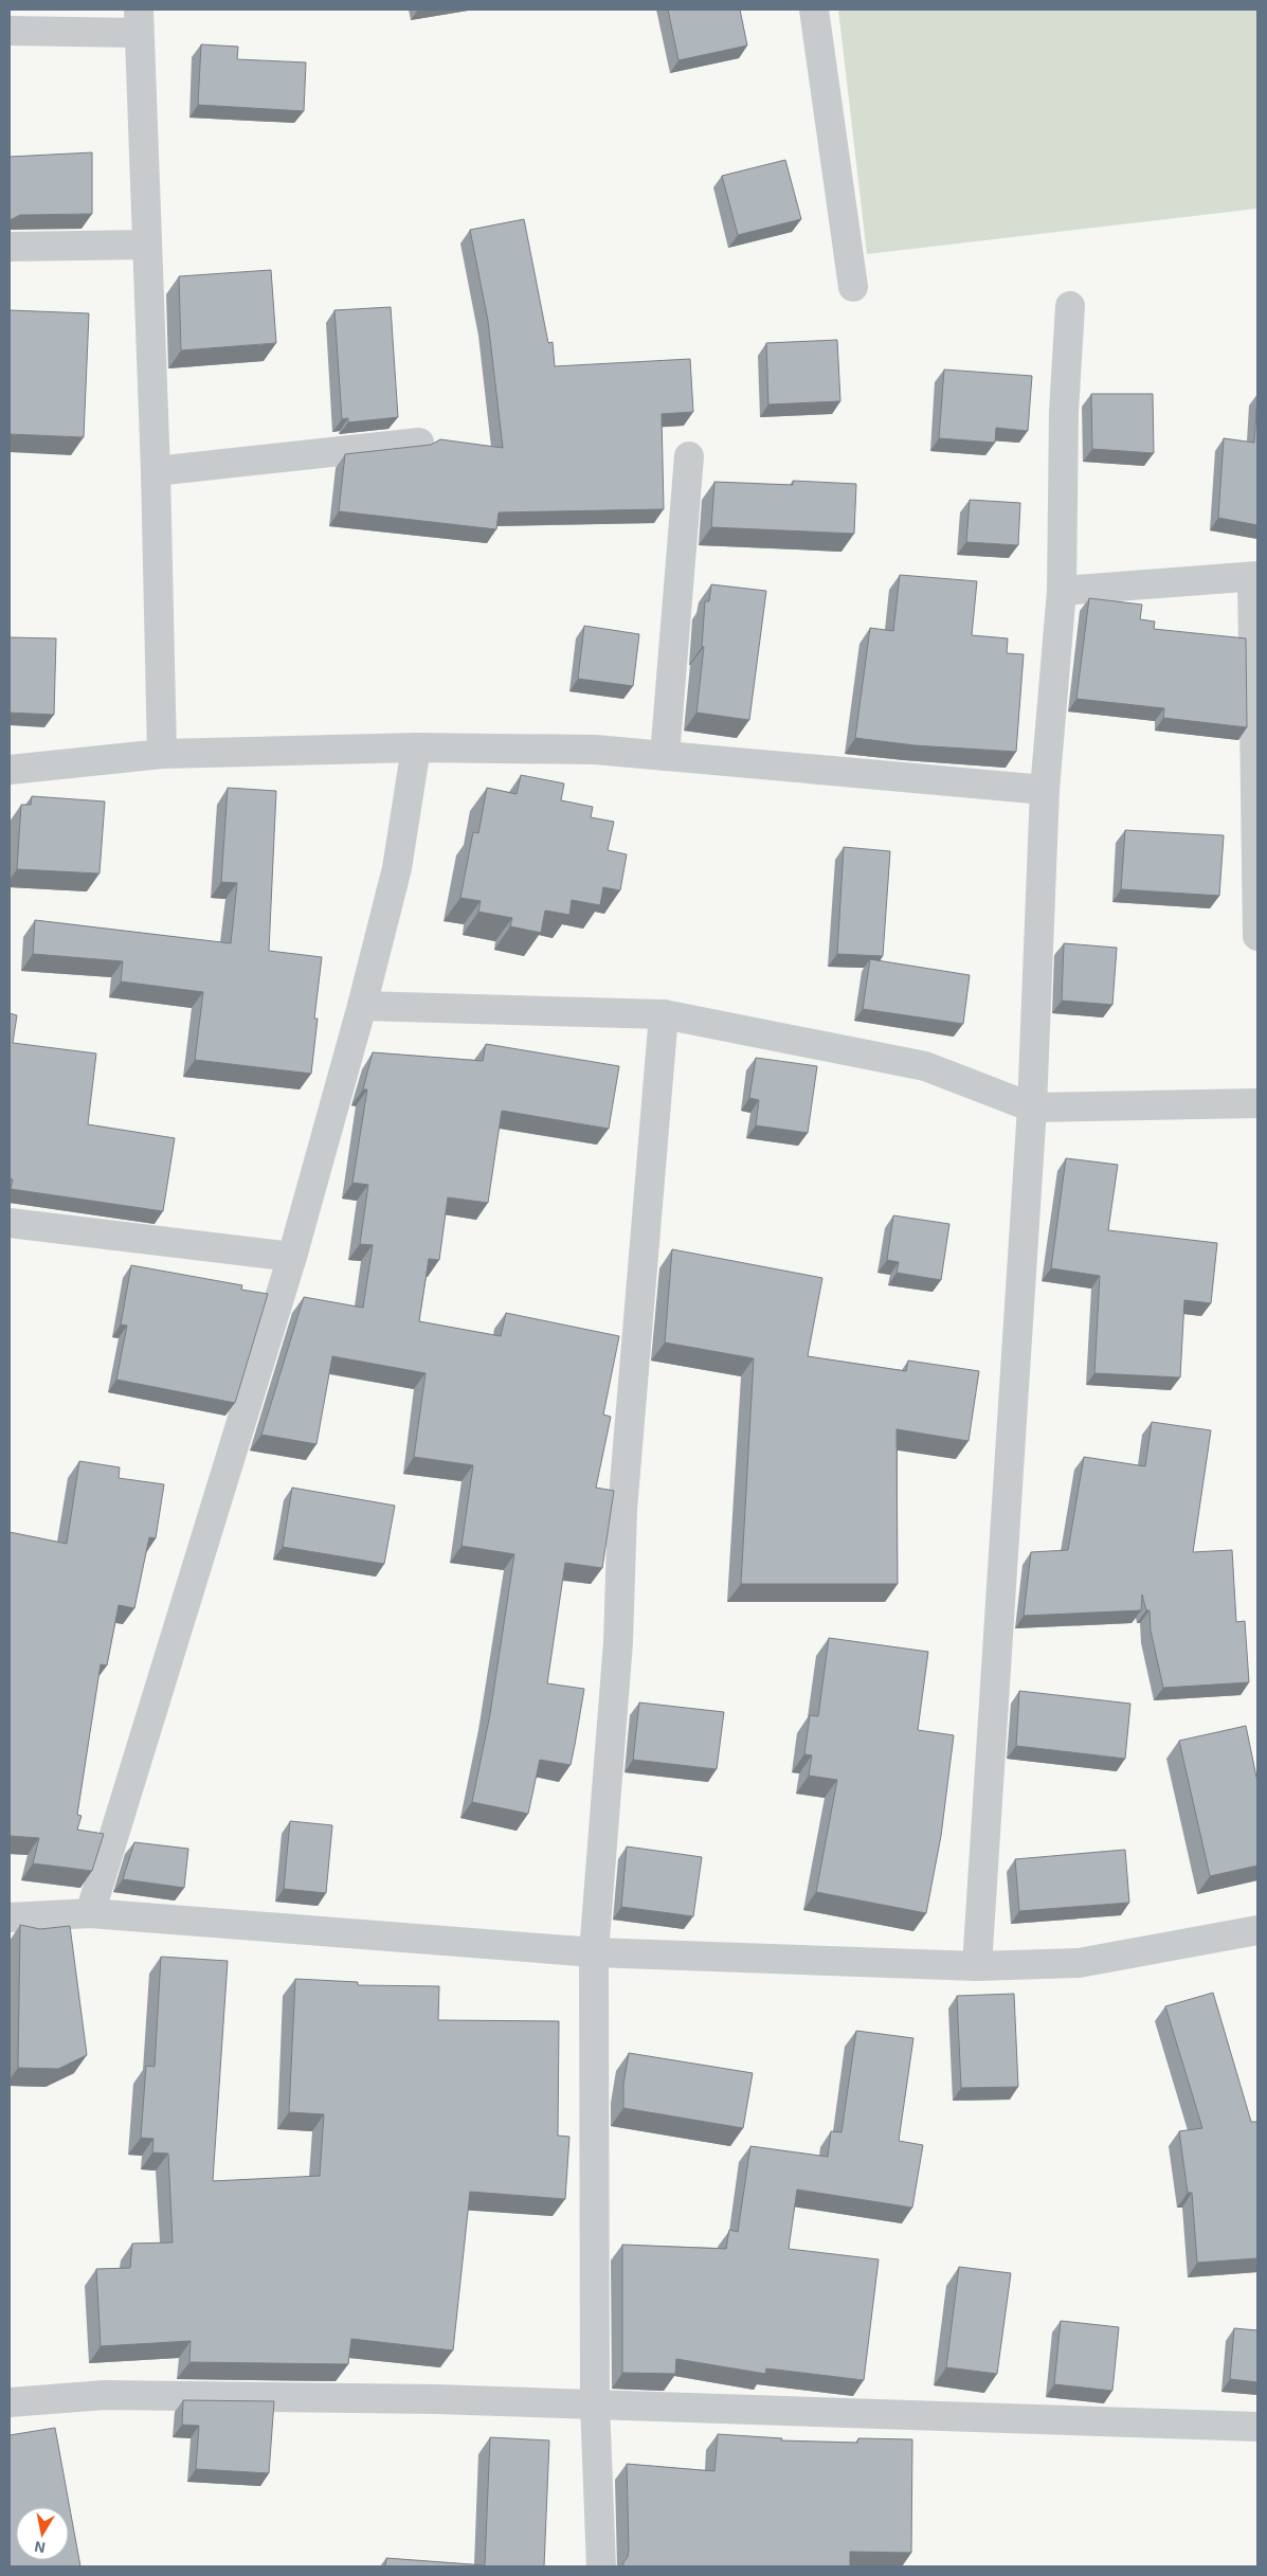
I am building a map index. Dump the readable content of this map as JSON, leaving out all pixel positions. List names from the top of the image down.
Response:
{
  "north": "bottom"
}
